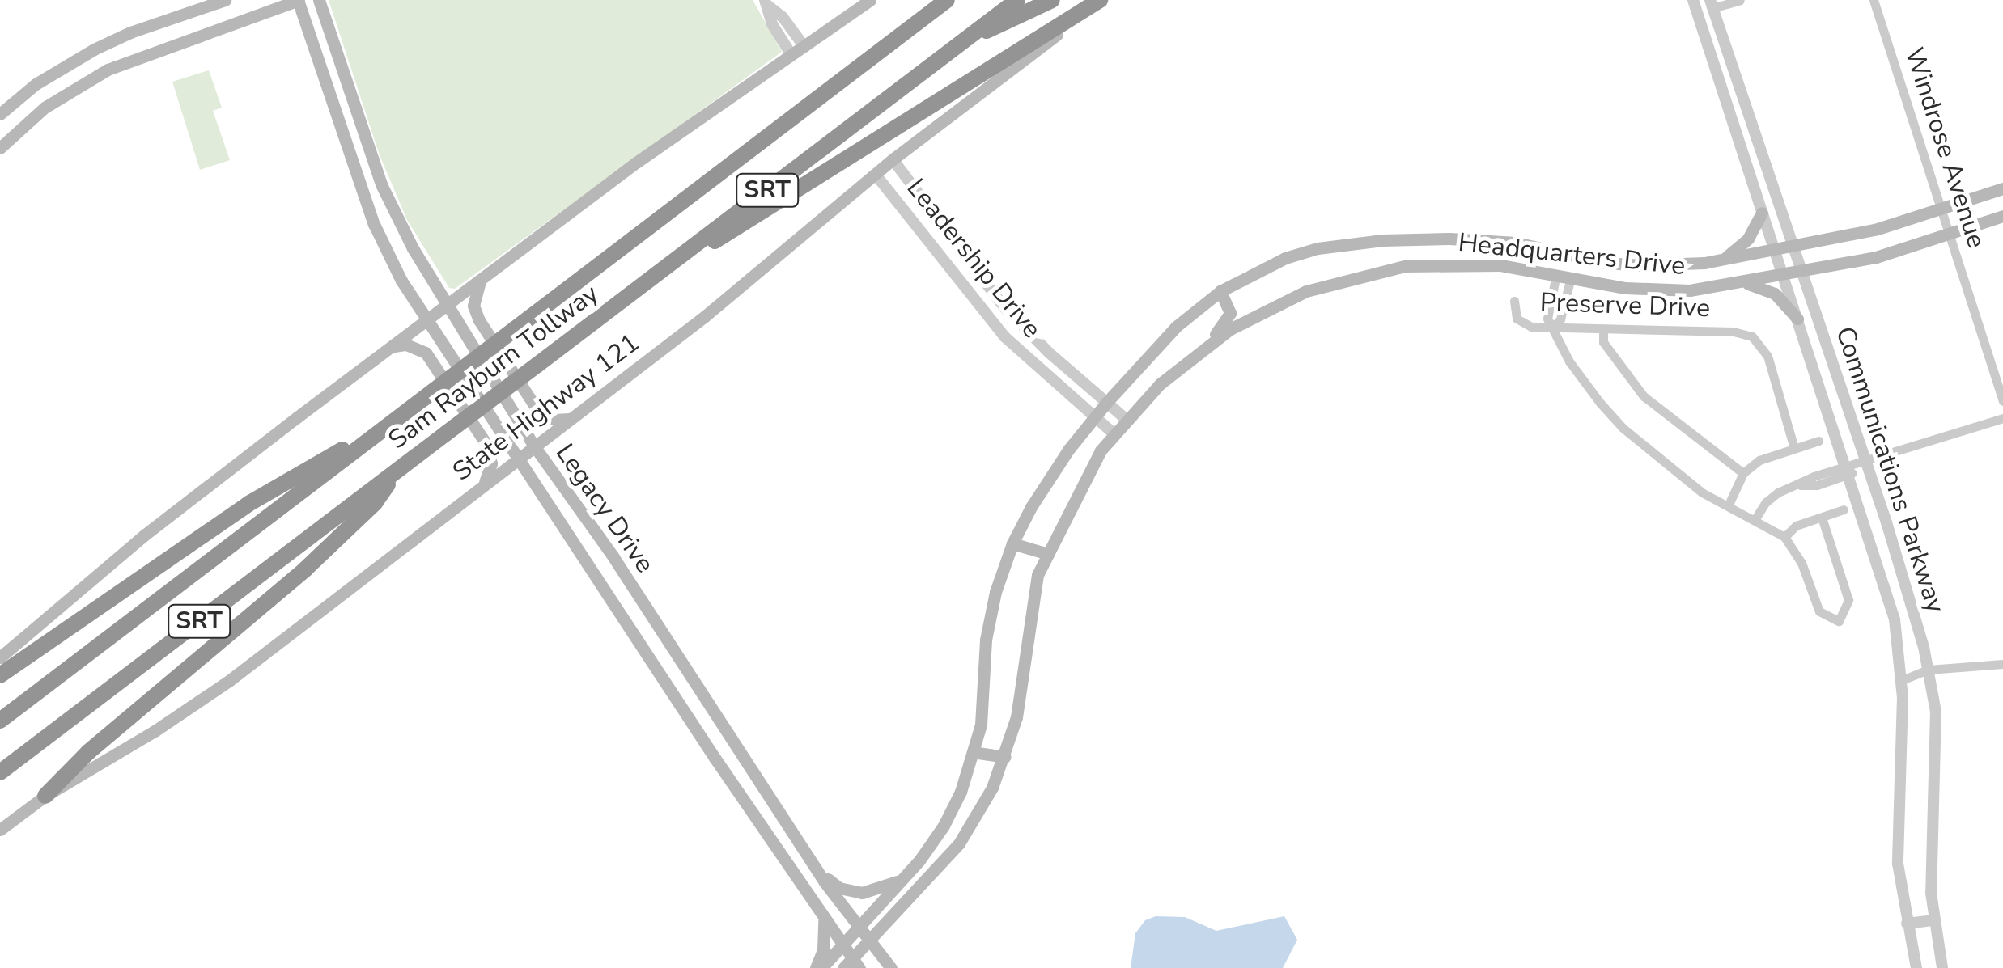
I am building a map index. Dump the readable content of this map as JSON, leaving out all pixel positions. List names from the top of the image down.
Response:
{
  "streets": {
    "highway": ["SRT", "Sam Rayburn Tollway"],
    "main road": ["Headquarters Drive", "State Highway 121", "Legacy Drive"],
    "street": [
      "Windrose Avenue",
      "Leadership Drive",
      "Preserve Drive",
      "Communications Parkway"
    ]
  },
  "crossings": [
    ["Windrose Avenue", "Headquarters Drive"],
    ["Headquarters Drive", "Leadership Drive"],
    ["Headquarters Drive", "Communications Parkway"],
    ["Headquarters Drive", "Legacy Drive"],
    ["Leadership Drive", "State Highway 121"],
    ["State Highway 121", "Legacy Drive"]
  ]
}
